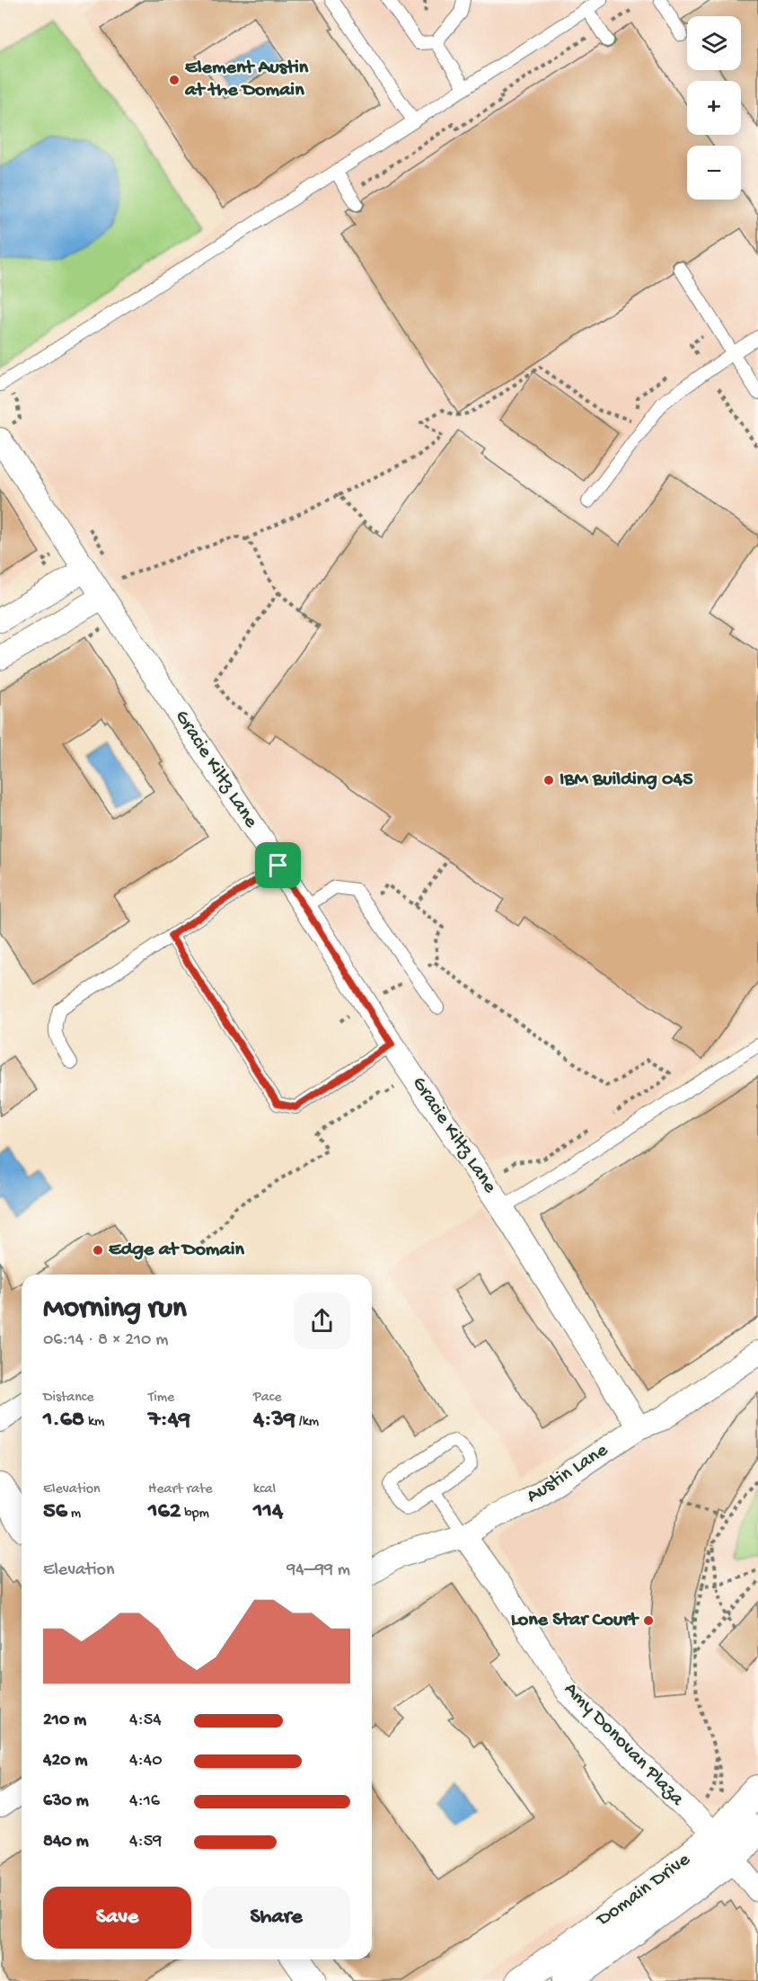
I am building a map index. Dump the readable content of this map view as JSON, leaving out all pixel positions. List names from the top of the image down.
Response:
{
  "streets": {
    "street": [
      "Gracie Kiltz Lane",
      "Austin Lane",
      "Amy Donovan Plaza",
      "Domain Drive"
    ]
  },
  "crossings": [
    ["Gracie Kiltz Lane", "Austin Lane"],
    ["Austin Lane", "Amy Donovan Plaza"],
    ["Amy Donovan Plaza", "Domain Drive"]
  ],
  "places": [
    "Element Austin at the Domain",
    "IBM Building 045",
    "Edge at Domain",
    "Lone Star Court"
  ],
  "page": {
    "map_buttons": ["+", "−"],
    "heading": ["Morning run", "06:14 · 8 × 210 m"],
    "stats": [
      ["Distance", "1.68 km"],
      ["Time", "7:49"],
      ["Pace", "4:39 /km"],
      ["Elevation", "56 m"],
      ["Heart rate", "162 bpm"],
      ["kcal", "114"]
    ],
    "chart": ["Elevation", "94–99 m"],
    "list": [
      {
        "name": "210 m",
        "note": "4:54"
      },
      {
        "name": "420 m",
        "note": "4:40"
      },
      {
        "name": "630 m",
        "note": "4:16"
      },
      {
        "name": "840 m",
        "note": "4:59"
      }
    ],
    "buttons": ["Save", "Share"]
  }
}
